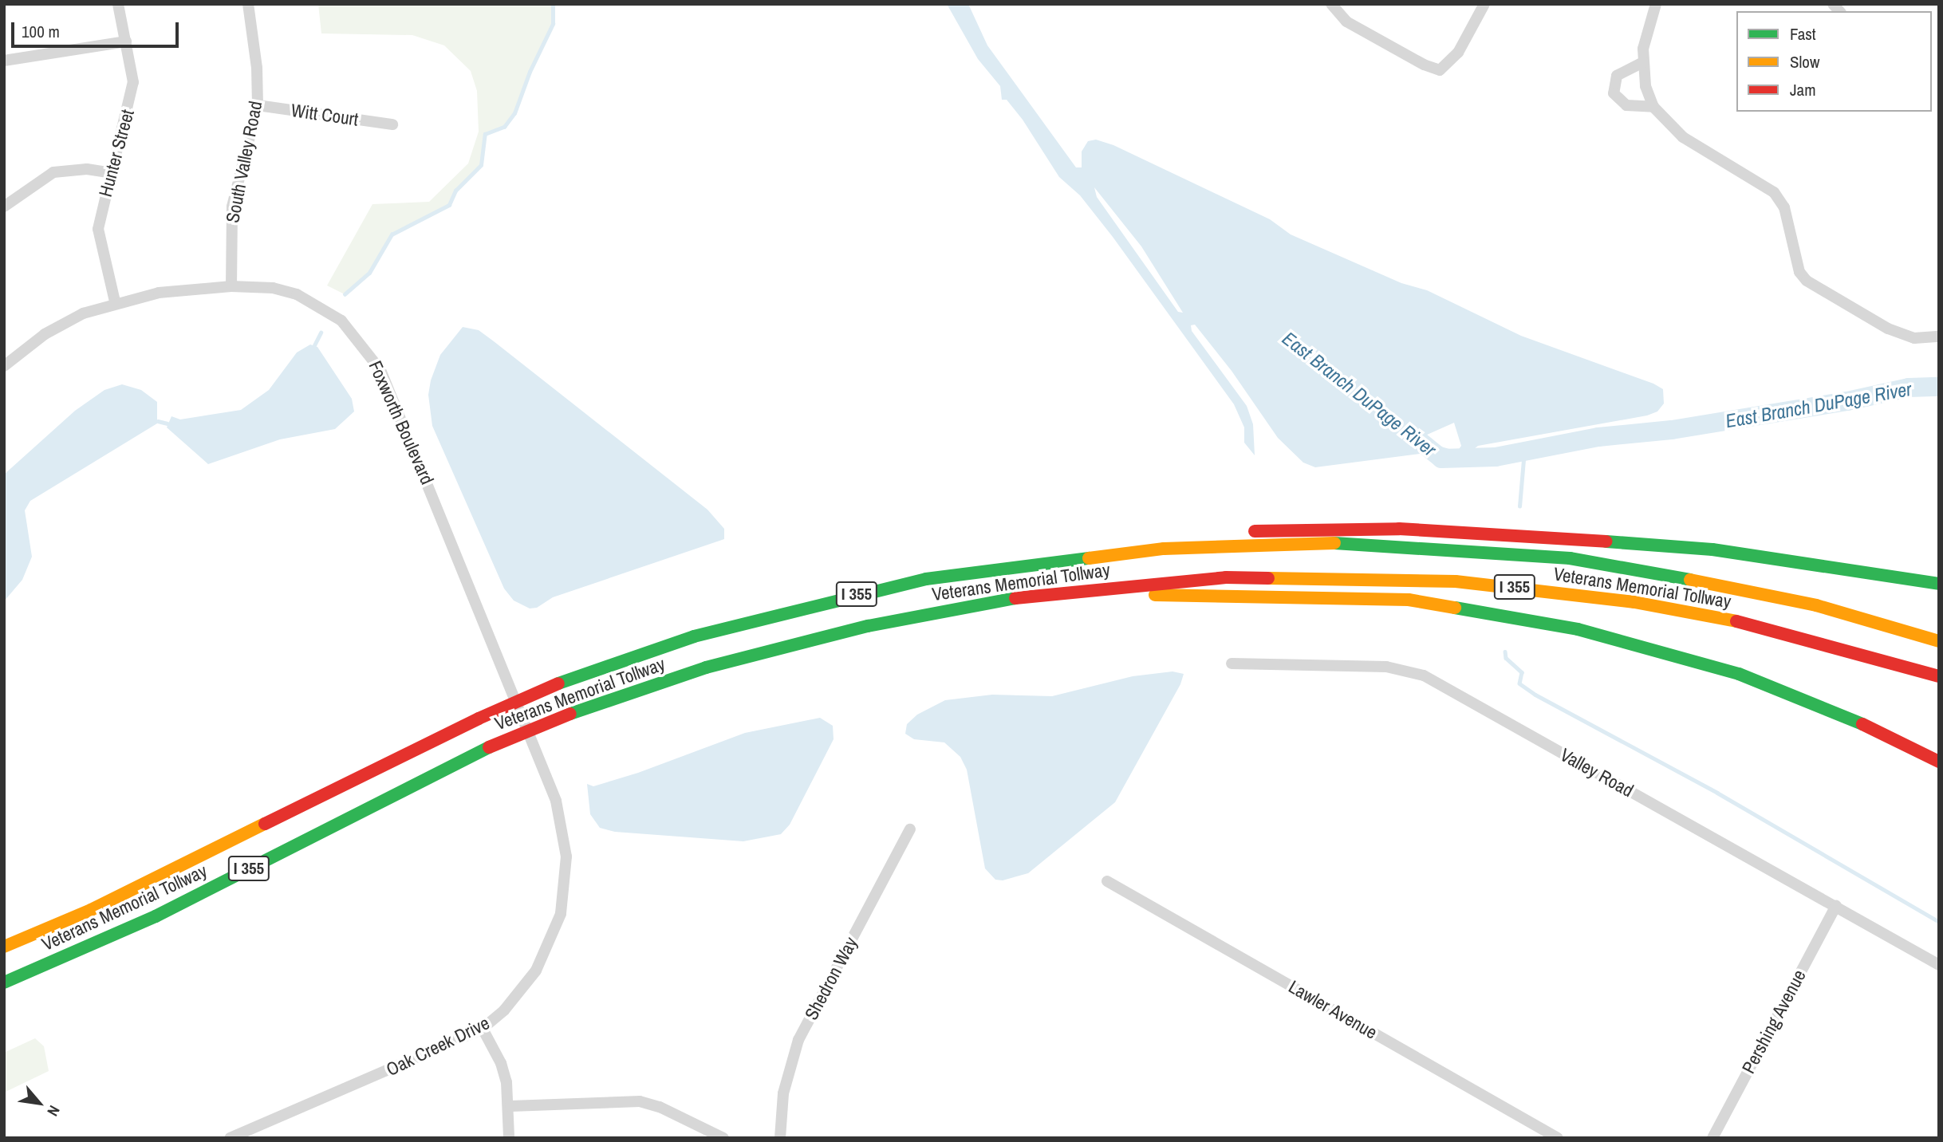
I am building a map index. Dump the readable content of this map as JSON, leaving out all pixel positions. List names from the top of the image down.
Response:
{
  "streets": {
    "highway": ["Veterans Memorial Tollway", "I 355"],
    "street": [
      "Witt Court",
      "Hunter Street",
      "South Valley Road",
      "Foxworth Boulevard",
      "Valley Road",
      "Shedron Way",
      "Lawler Avenue",
      "Pershing Avenue",
      "Oak Creek Drive"
    ]
  },
  "crossings": [
    ["Witt Court", "South Valley Road"],
    ["Hunter Street", "Foxworth Boulevard"],
    ["South Valley Road", "Foxworth Boulevard"],
    ["Foxworth Boulevard", "Oak Creek Drive"],
    ["Valley Road", "Pershing Avenue"]
  ],
  "water": ["East Branch DuPage River"],
  "legend": ["Fast", "Slow", "Jam"],
  "scale_bar": "100 m",
  "north": "bottom right"
}
